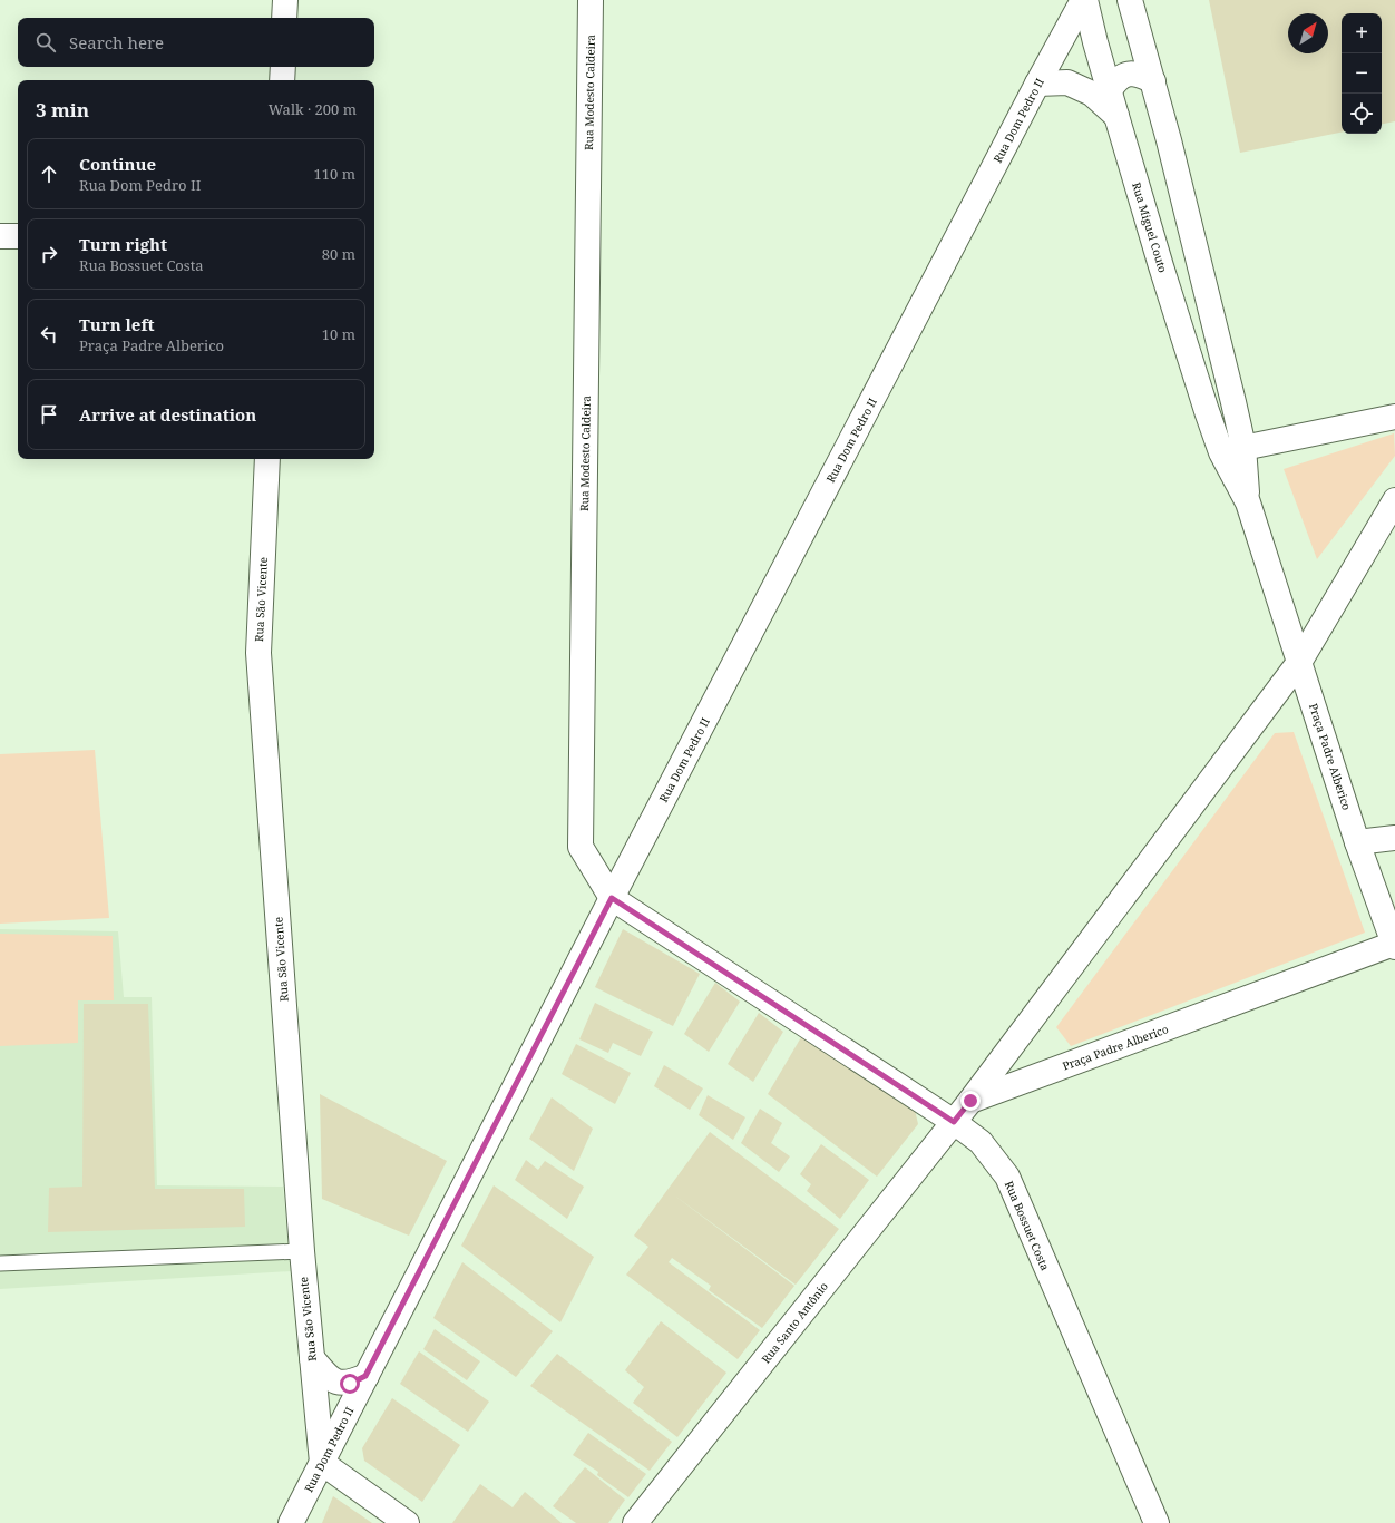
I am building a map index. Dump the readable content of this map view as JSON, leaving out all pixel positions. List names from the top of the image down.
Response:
{
  "streets": {
    "street": [
      "Rua Modesto Caldeira",
      "Rua Dom Pedro II",
      "Rua Miguel Couto",
      "Rua São Vicente",
      "Praça Padre Alberico",
      "Rua Bossuet Costa",
      "Rua Santo Antônio"
    ]
  },
  "crossings": [
    ["Rua Modesto Caldeira", "Rua Dom Pedro II"],
    ["Rua Modesto Caldeira", "Rua Bossuet Costa"],
    ["Rua Dom Pedro II", "Rua Miguel Couto"],
    ["Rua Dom Pedro II", "Rua São Vicente"],
    ["Rua Dom Pedro II", "Rua Bossuet Costa"],
    ["Rua Miguel Couto", "Praça Padre Alberico"],
    ["Rua Bossuet Costa", "Rua Santo Antônio"]
  ],
  "north": "top right",
  "page": {
    "map_buttons": ["+", "−"],
    "search": "Search here",
    "heading": ["3 min", "Walk · 200 m"],
    "list": [
      ["Continue", "Rua Dom Pedro II", "110 m"],
      ["Turn right", "Rua Bossuet Costa", "80 m"],
      ["Turn left", "Praça Padre Alberico", "10 m"],
      "Arrive at destination"
    ]
  }
}
